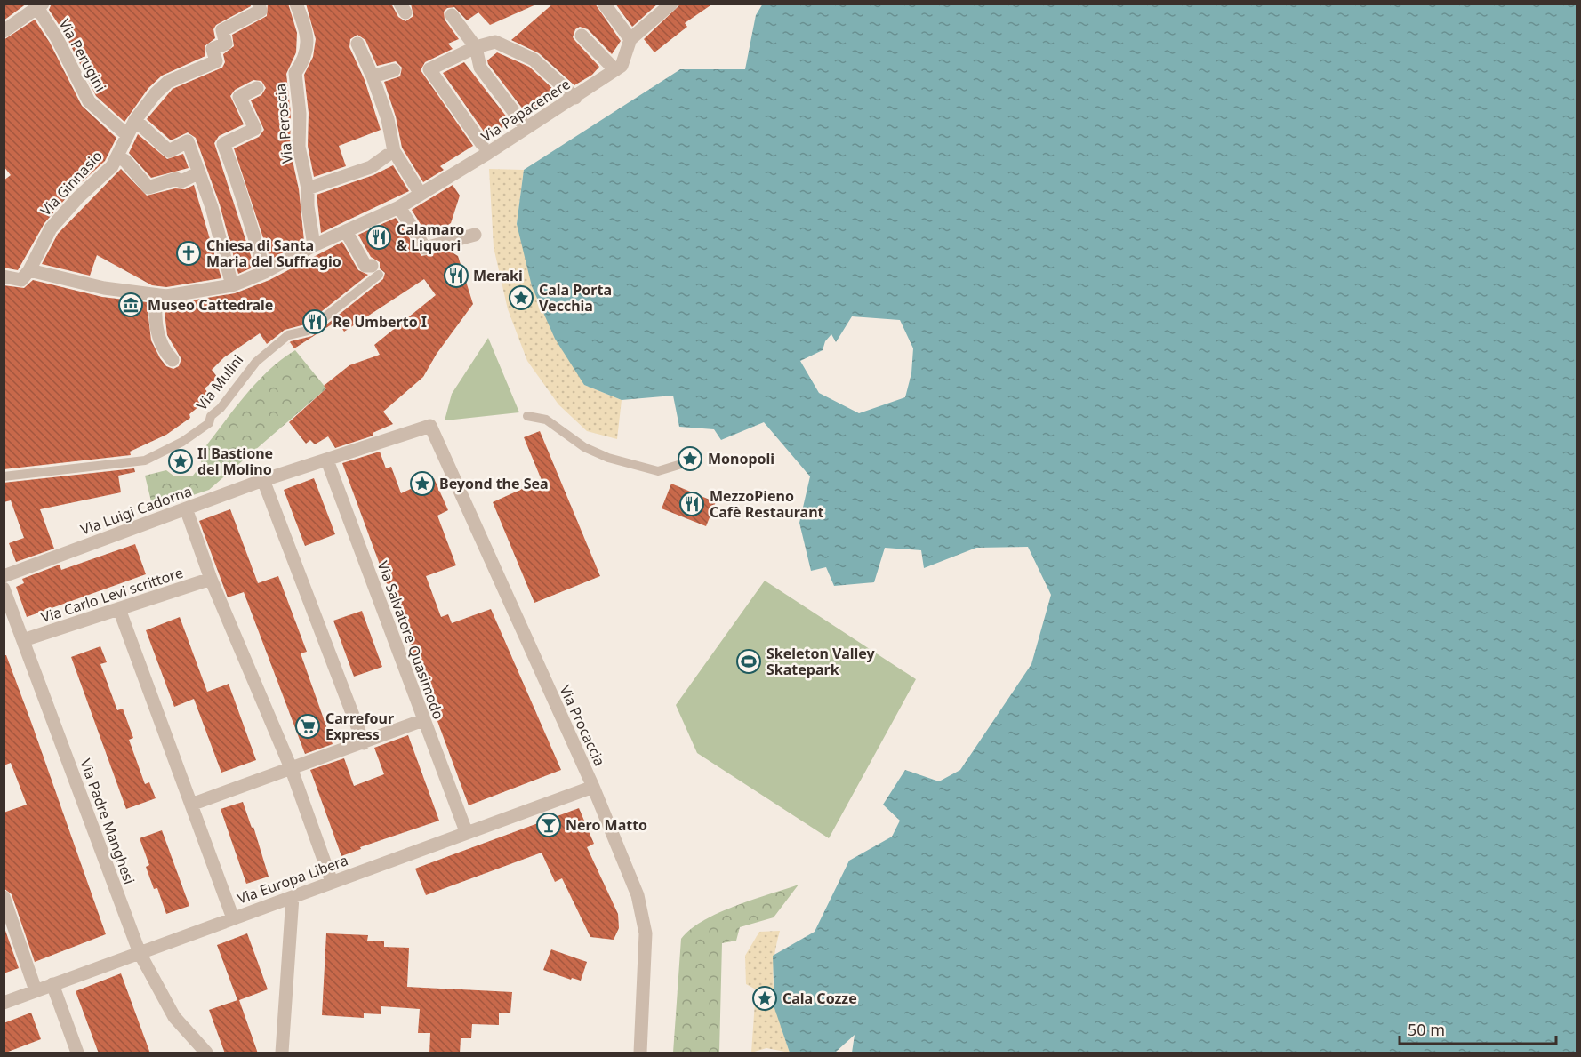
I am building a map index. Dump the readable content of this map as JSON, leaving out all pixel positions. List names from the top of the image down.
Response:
{
  "streets": {
    "street": [
      "Via Perugini",
      "Via Papacenere",
      "Via Peroscia",
      "Via Ginnasio",
      "Via Mulini",
      "Via Luigi Cadorna",
      "Via Carlo Levi scrittore",
      "Via Salvatore Quasimodo",
      "Via Procaccia",
      "Via Padre Manghesi",
      "Via Europa Libera"
    ]
  },
  "crossings": [
    ["Via Perugini", "Via Ginnasio"],
    ["Via Papacenere", "Via Peroscia"],
    ["Via Papacenere", "Via Ginnasio"],
    ["Via Papacenere", "Via Mulini"],
    ["Via Luigi Cadorna", "Via Salvatore Quasimodo"],
    ["Via Luigi Cadorna", "Via Procaccia"],
    ["Via Carlo Levi scrittore", "Via Padre Manghesi"],
    ["Via Salvatore Quasimodo", "Via Europa Libera"],
    ["Via Procaccia", "Via Europa Libera"],
    ["Via Padre Manghesi", "Via Europa Libera"]
  ],
  "places": {
    "restaurant": [
      "Calamaro & Liquori",
      "Meraki",
      "Re Umberto I",
      "MezzoPieno Cafè Restaurant"
    ],
    "church": ["Chiesa di Santa Maria del Suffragio"],
    "place": [
      "Cala Porta Vecchia",
      "Monopoli",
      "Il Bastione del Molino",
      "Beyond the Sea",
      "Cala Cozze"
    ],
    "museum": ["Museo Cattedrale"],
    "sports": ["Skeleton Valley Skatepark"],
    "supermarket": ["Carrefour Express"],
    "bar": ["Nero Matto"]
  },
  "scale_bar": "50 m"
}
